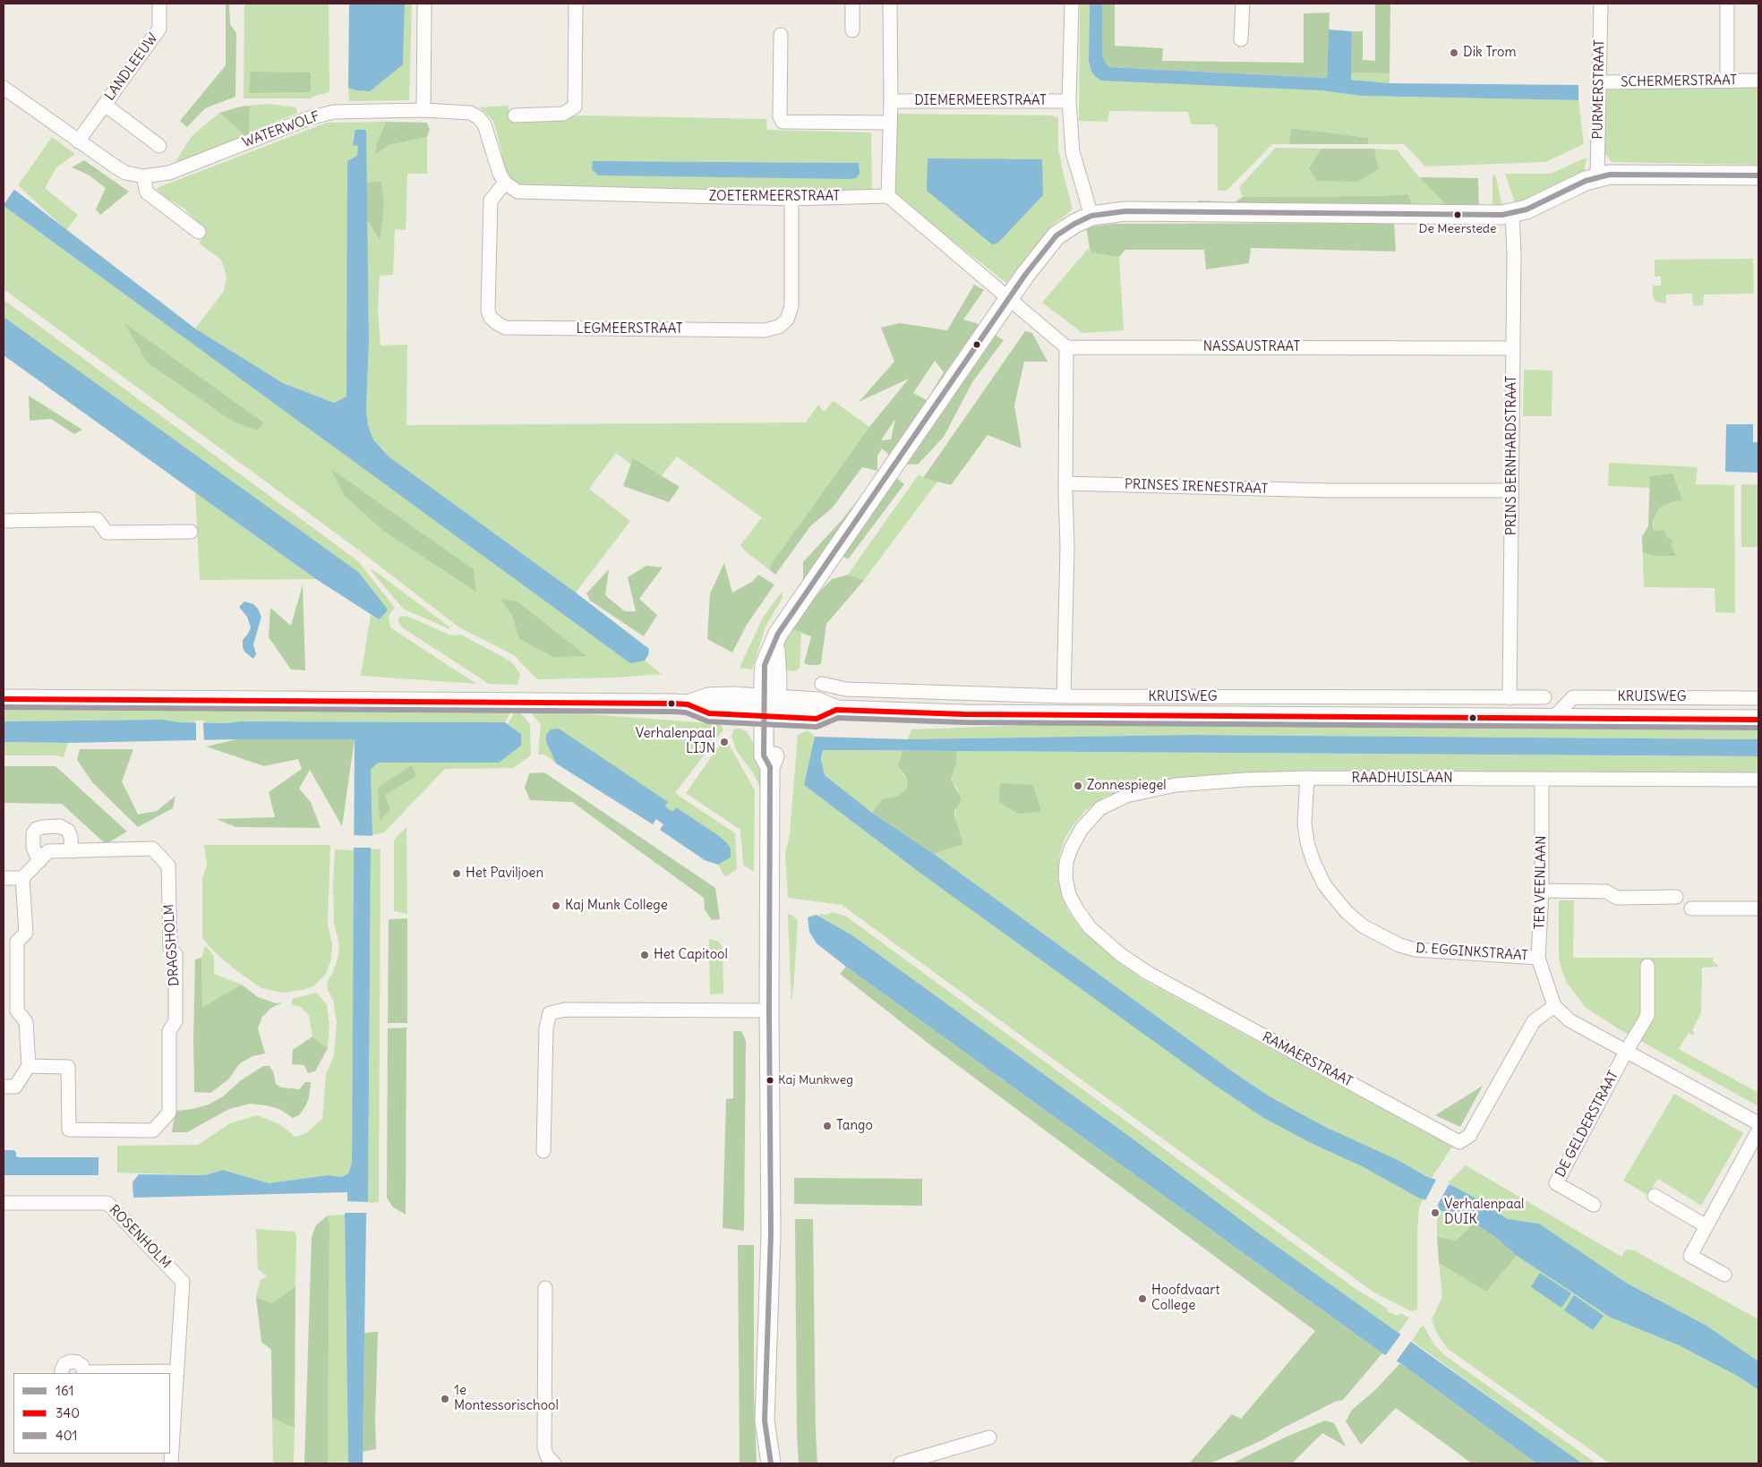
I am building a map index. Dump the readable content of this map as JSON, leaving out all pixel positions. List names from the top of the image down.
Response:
{
  "streets": {
    "street": [
      "LANDLEEUW",
      "SCHERMERSTRAAT",
      "PURMERSTRAAT",
      "DIEMERMEERSTRAAT",
      "WATERWOLF",
      "ZOETERMEERSTRAAT",
      "LEGMEERSTRAAT",
      "NASSAUSTRAAT",
      "PRINS BERNHARDSTRAAT",
      "PRINSES IRENESTRAAT",
      "KRUISWEG",
      "RAADHUISLAAN",
      "TER VEENLAAN",
      "DRAGSHOLM",
      "D. EGGINKSTRAAT",
      "RAMAERSTRAAT",
      "DE GELDERSTRAAT",
      "ROSENHOLM"
    ]
  },
  "crossings": [
    ["LANDLEEUW", "WATERWOLF"],
    ["SCHERMERSTRAAT", "PURMERSTRAAT"],
    ["WATERWOLF", "ZOETERMEERSTRAAT"],
    ["WATERWOLF", "LEGMEERSTRAAT"],
    ["ZOETERMEERSTRAAT", "LEGMEERSTRAAT"],
    ["NASSAUSTRAAT", "PRINS BERNHARDSTRAAT"],
    ["PRINS BERNHARDSTRAAT", "PRINSES IRENESTRAAT"],
    ["PRINS BERNHARDSTRAAT", "KRUISWEG"],
    ["RAADHUISLAAN", "TER VEENLAAN"],
    ["RAADHUISLAAN", "D. EGGINKSTRAAT"],
    ["RAADHUISLAAN", "RAMAERSTRAAT"],
    ["TER VEENLAAN", "D. EGGINKSTRAAT"],
    ["TER VEENLAAN", "RAMAERSTRAAT"],
    ["TER VEENLAAN", "DE GELDERSTRAAT"]
  ],
  "places": [
    "Dik Trom",
    "De Meerstede",
    "Verhalenpaal LIJN",
    "Zonnespiegel",
    "Het Paviljoen",
    "Kaj Munk College",
    "Het Capitool",
    "Kaj Munkweg",
    "Tango",
    "Verhalenpaal DUIK",
    "Hoofdvaart College",
    "1e Montessorischool"
  ],
  "lines": ["transit line 161", "transit line 340", "transit line 401"],
  "legend": ["161", "340", "401"]
}
